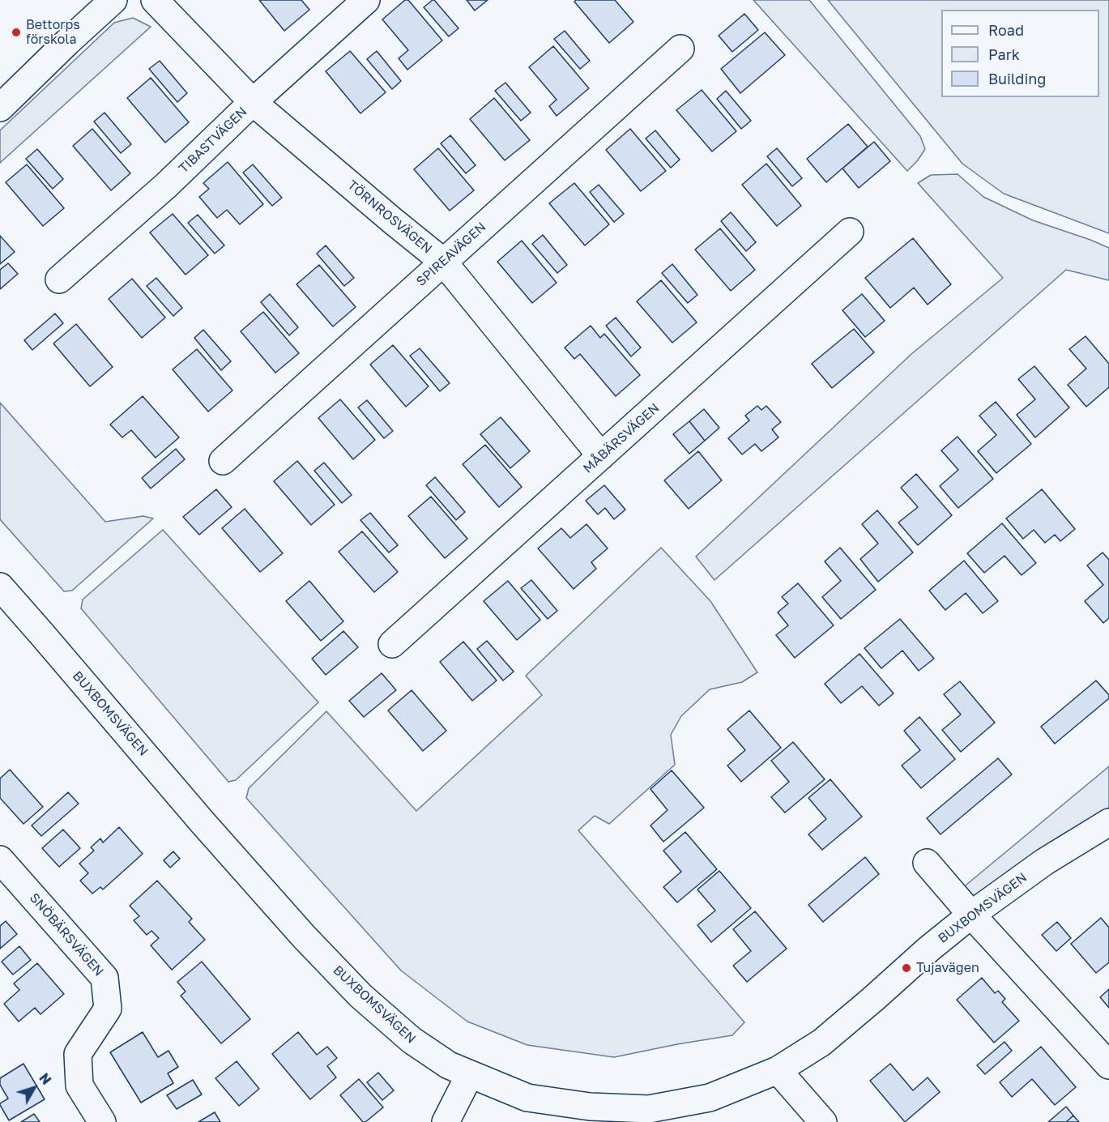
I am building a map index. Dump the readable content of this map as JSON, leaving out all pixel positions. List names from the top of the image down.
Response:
{
  "streets": {
    "street": [
      "TIBASTVÄGEN",
      "TÖRNROSVÄGEN",
      "SPIREAVÄGEN",
      "MÅBÄRSVÄGEN",
      "BUXBOMSVÄGEN",
      "SNÖBÄRSVÄGEN"
    ]
  },
  "crossings": [
    ["TIBASTVÄGEN", "TÖRNROSVÄGEN"],
    ["TÖRNROSVÄGEN", "SPIREAVÄGEN"],
    ["TÖRNROSVÄGEN", "MÅBÄRSVÄGEN"]
  ],
  "places": ["Bettorps förskola", "Tujavägen"],
  "legend": ["Road", "Park", "Building"],
  "north": "top right"
}
